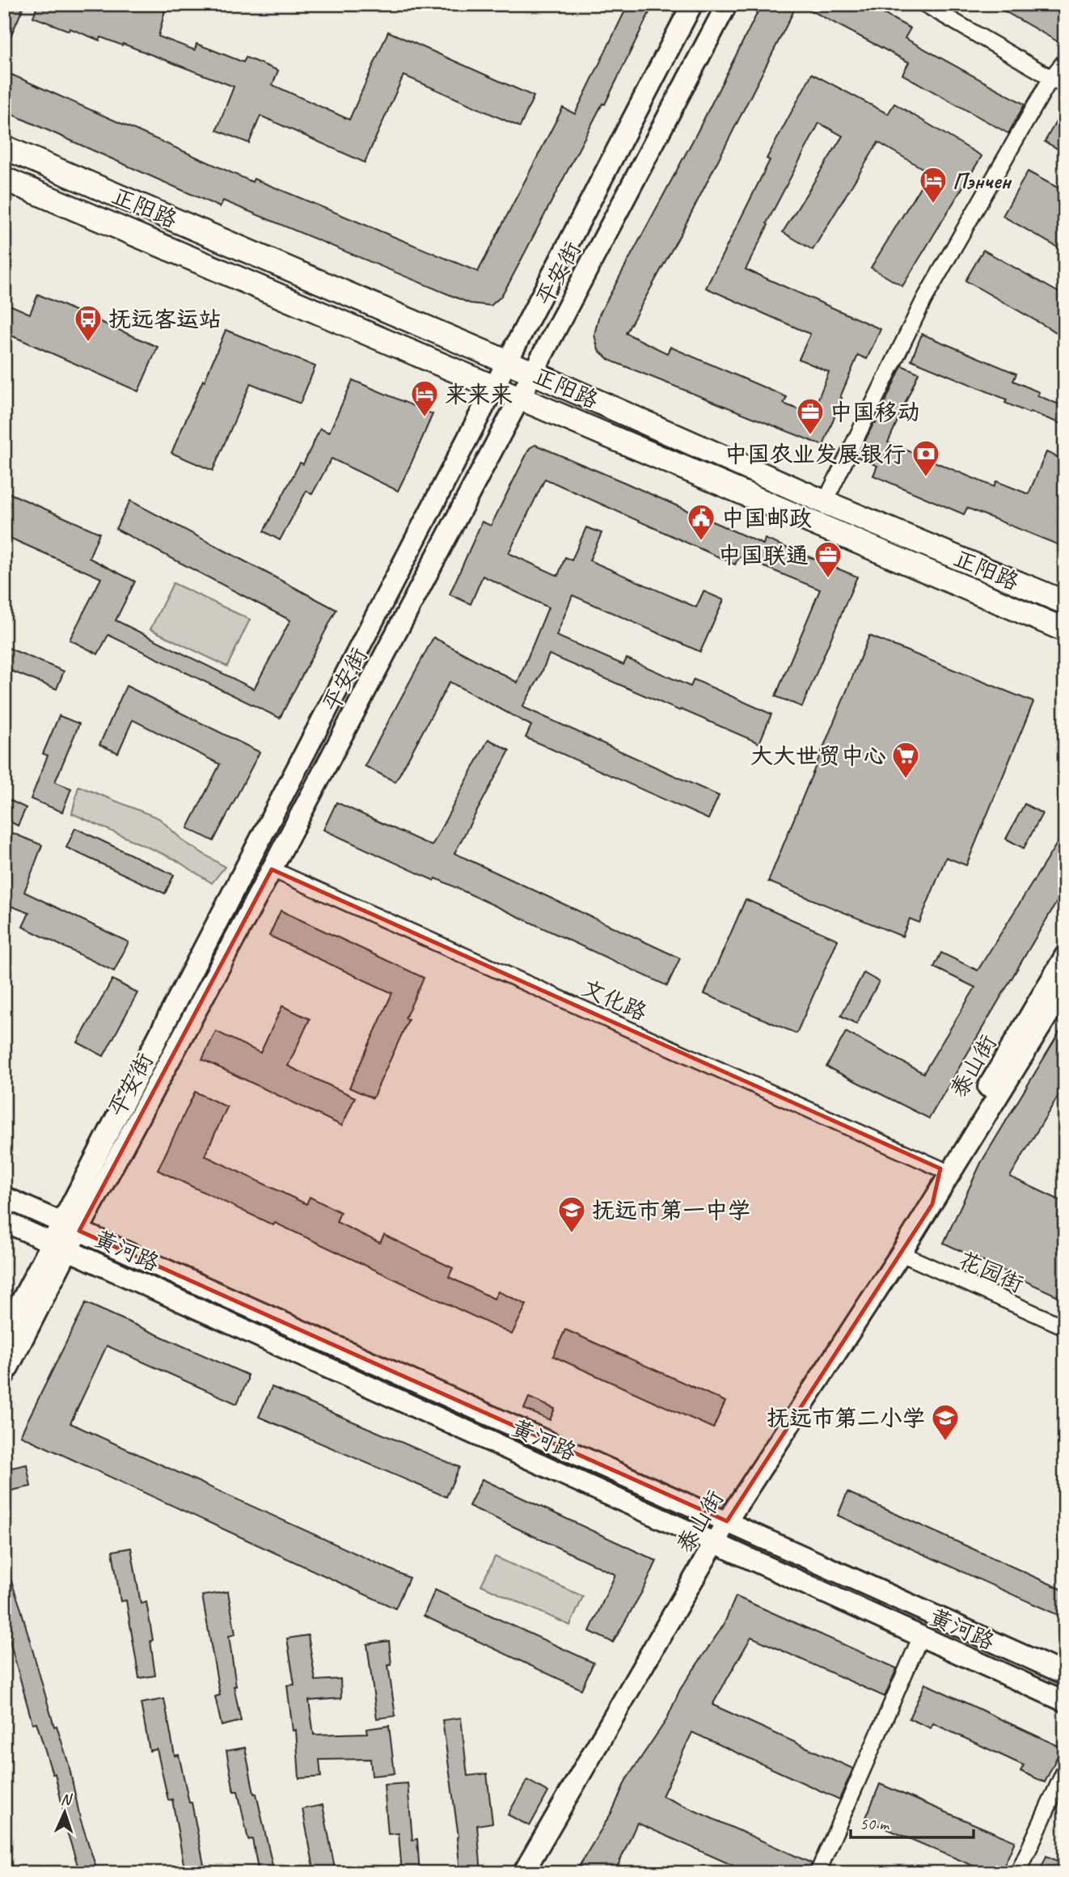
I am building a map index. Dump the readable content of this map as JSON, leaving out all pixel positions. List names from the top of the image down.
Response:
{
  "streets": {
    "main road": [
      "正阳路",
      "平安街",
      "泰山街",
      "黄河路"
    ],
    "street": ["文化路", "花园街"]
  },
  "crossings": [
    ["正阳路", "平安街"],
    ["平安街", "文化路"],
    ["平安街", "黄河路"],
    ["文化路", "泰山街"],
    ["泰山街", "黄河路"],
    ["泰山街", "花园街"]
  ],
  "places": {
    "hotel": ["Пэнчен", "来来来"],
    "bus stop": ["抚远客运站"],
    "office": ["中国移动", "中国联通"],
    "bank": ["中国农业发展银行"],
    "public building": ["中国邮政"],
    "supermarket": ["大大世贸中心"],
    "school or university": ["抚远市第一中学", "抚远市第二小学"]
  },
  "scale_bar": "50 m",
  "north": "top"
}
